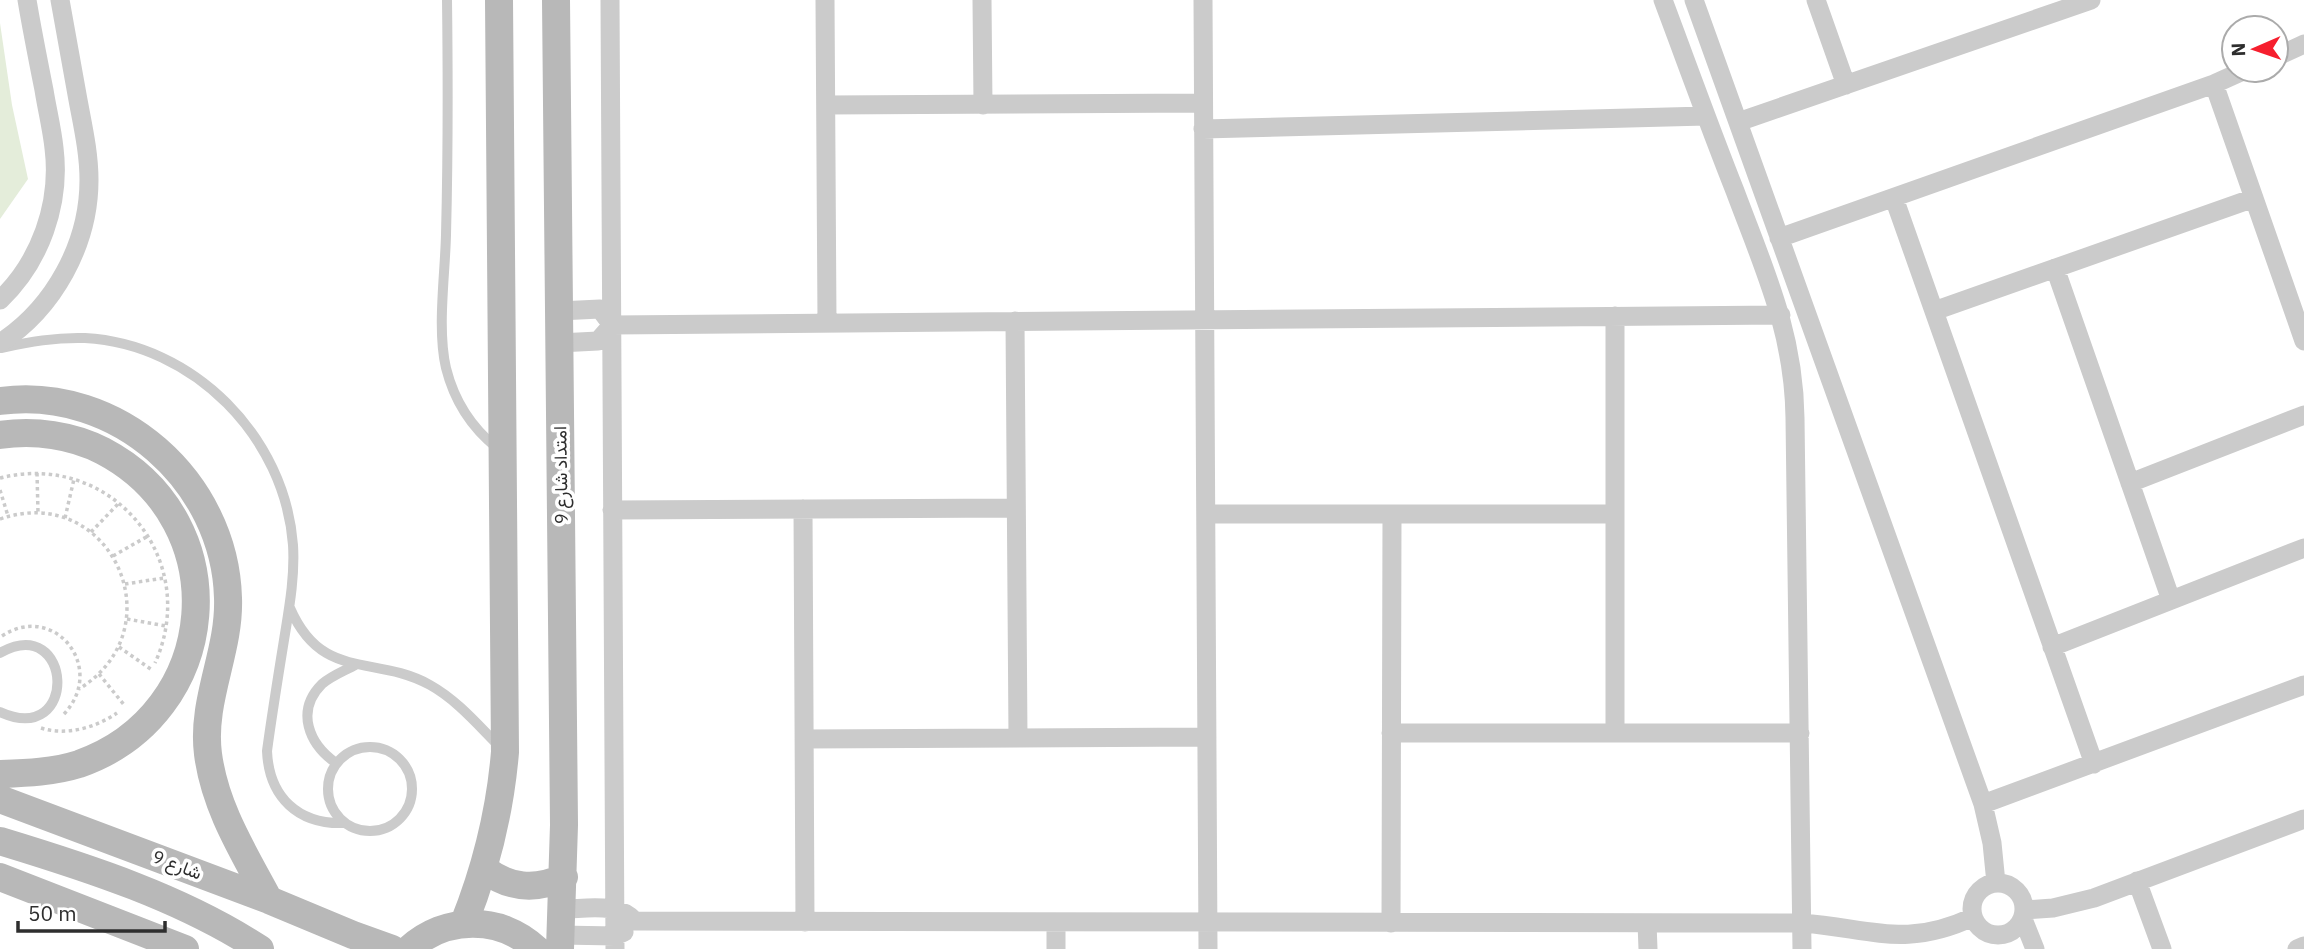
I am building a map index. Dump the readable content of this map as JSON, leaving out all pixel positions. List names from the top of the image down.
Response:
{
  "streets": {
    "main road": ["امتداد شارع 9", "شارع 9"]
  },
  "scale_bar": "50 m",
  "north": "left"
}
